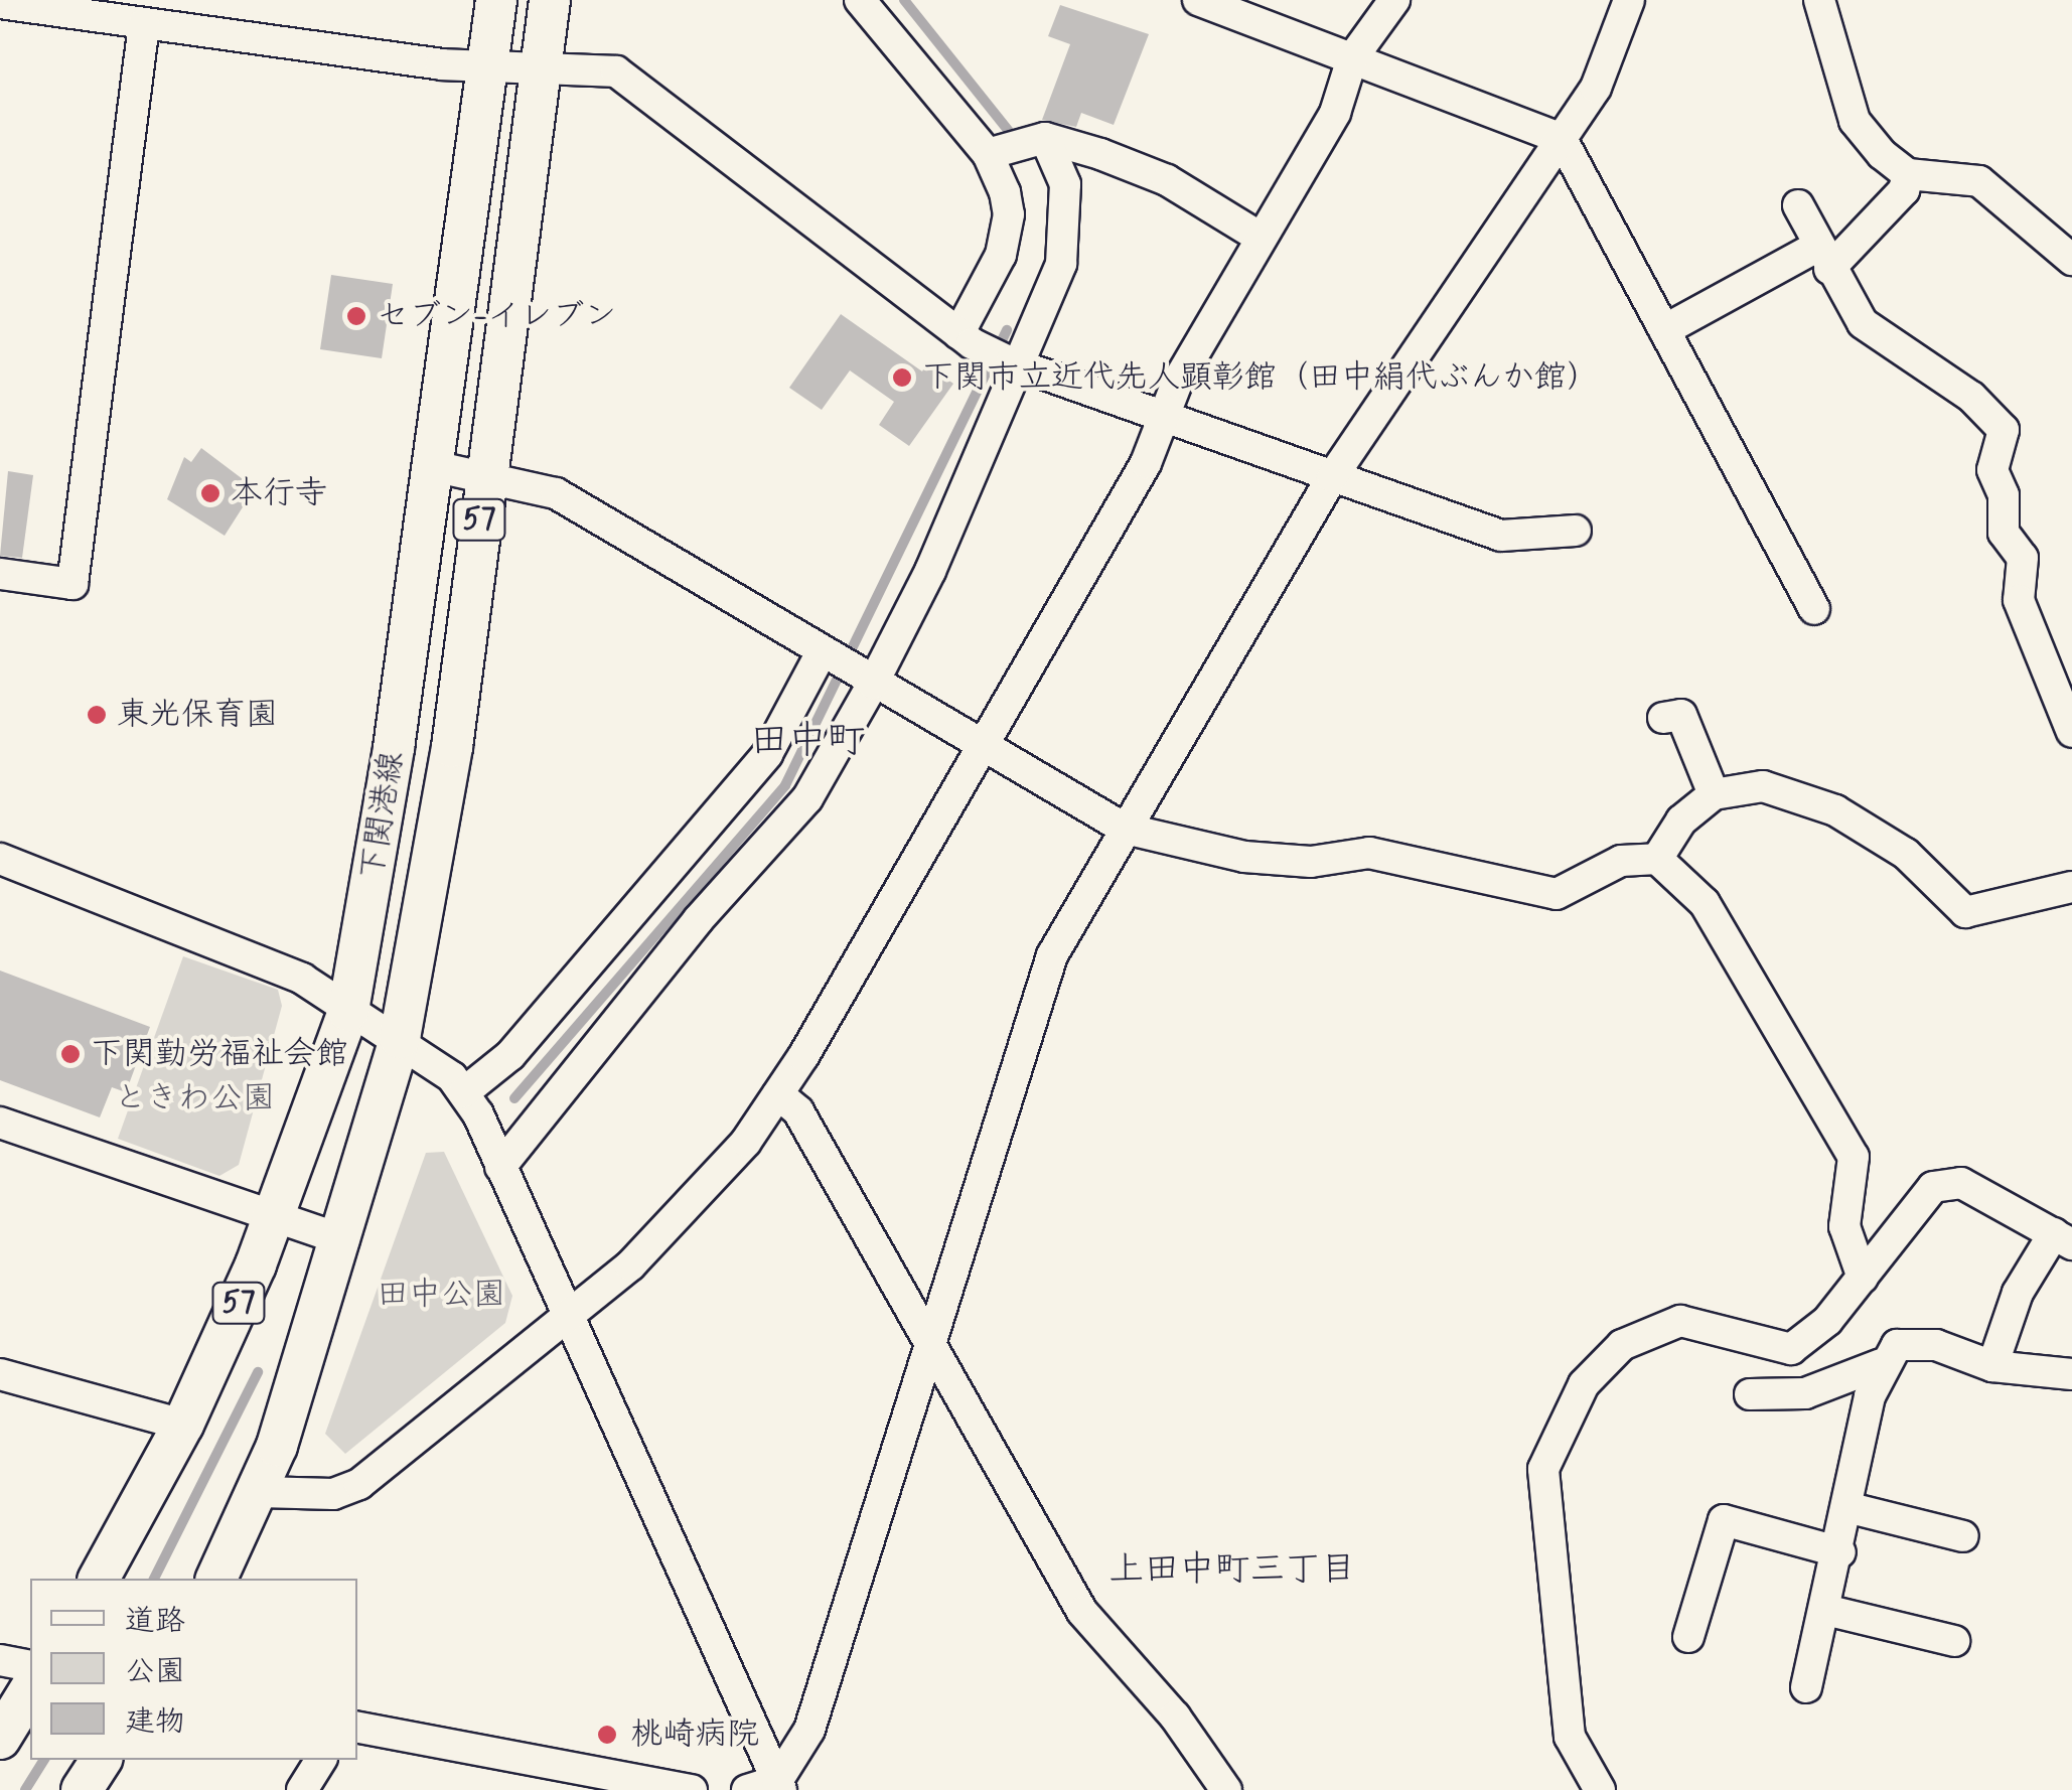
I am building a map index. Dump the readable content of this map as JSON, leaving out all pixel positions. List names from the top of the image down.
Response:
{
  "streets": {
    "main road": ["57", "下関港線"]
  },
  "districts": ["田中町", "上田中町三丁目"],
  "parks": ["ときわ公園", "田中公園"],
  "places": [
    "セブン-イレブン",
    "下関市立近代先人顕彰館（田中絹代ぶんか館）",
    "本行寺",
    "東光保育園",
    "下関勤労福祉会館",
    "桃崎病院"
  ],
  "legend": ["道路", "公園", "建物"]
}
